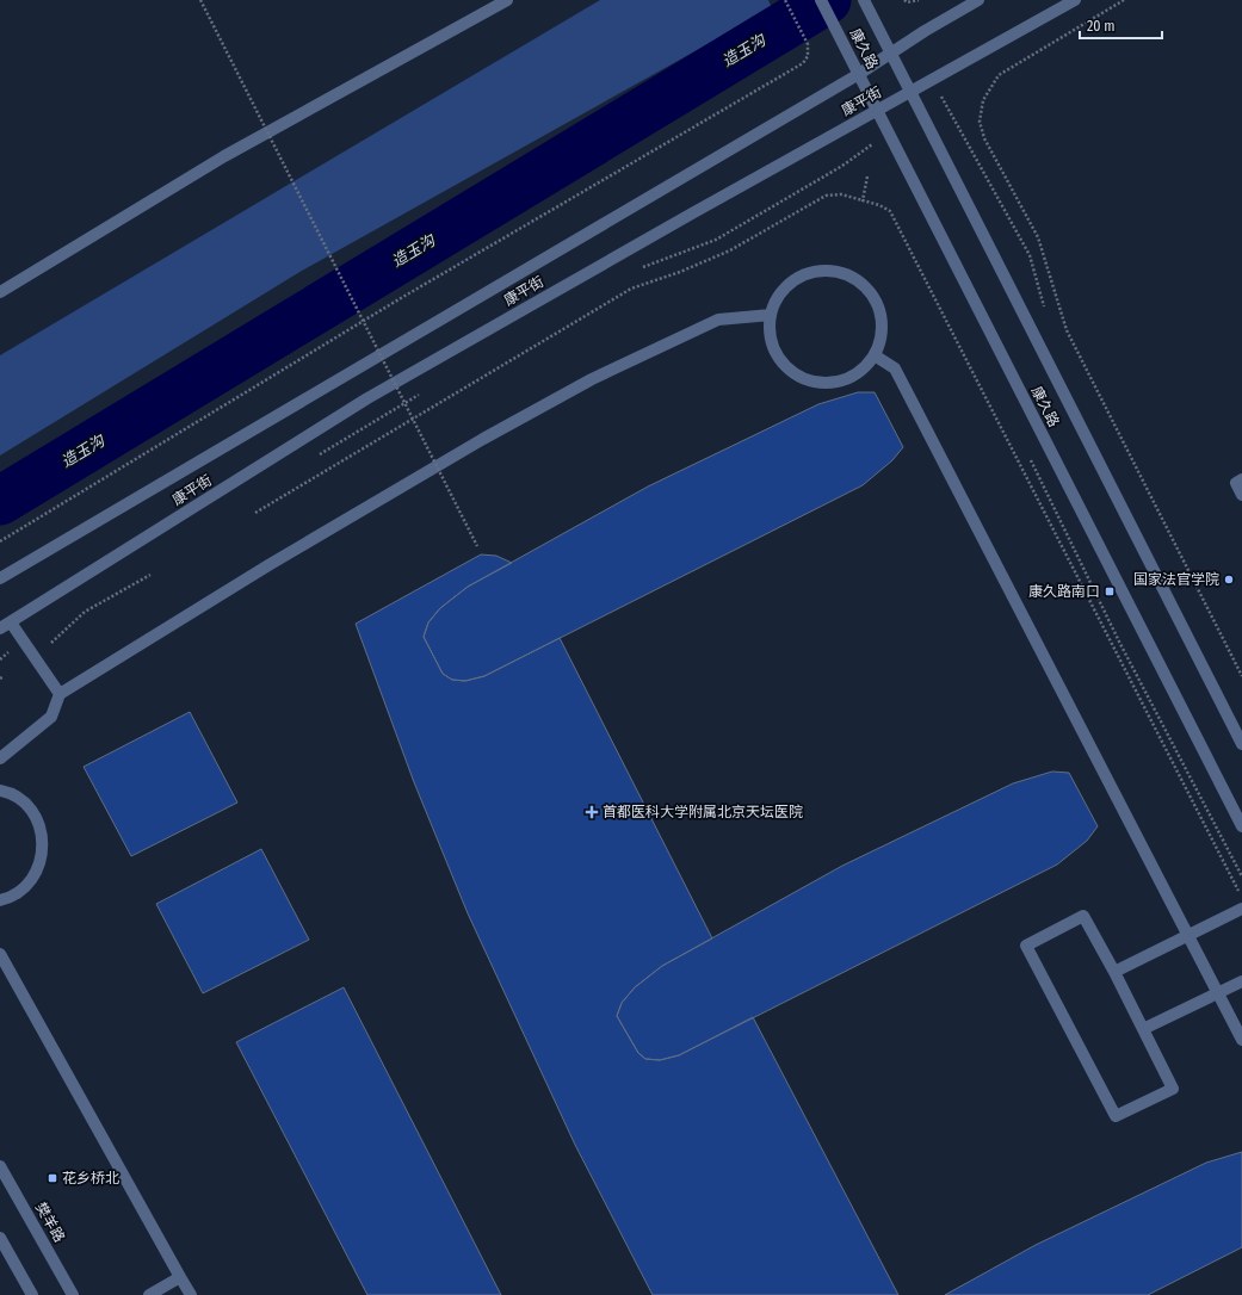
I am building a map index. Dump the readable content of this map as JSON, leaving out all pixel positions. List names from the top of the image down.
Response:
{
  "streets": {
    "street": ["康久路", "康平街", "樊羊路"]
  },
  "crossings": [
    ["康久路", "康平街"]
  ],
  "water": ["造玉沟"],
  "places": {
    "other": ["国家法官学院"],
    "transit": ["康久路南口", "花乡桥北"],
    "health": ["首都医科大学附属北京天坛医院"]
  },
  "scale_bar": "20 m"
}
